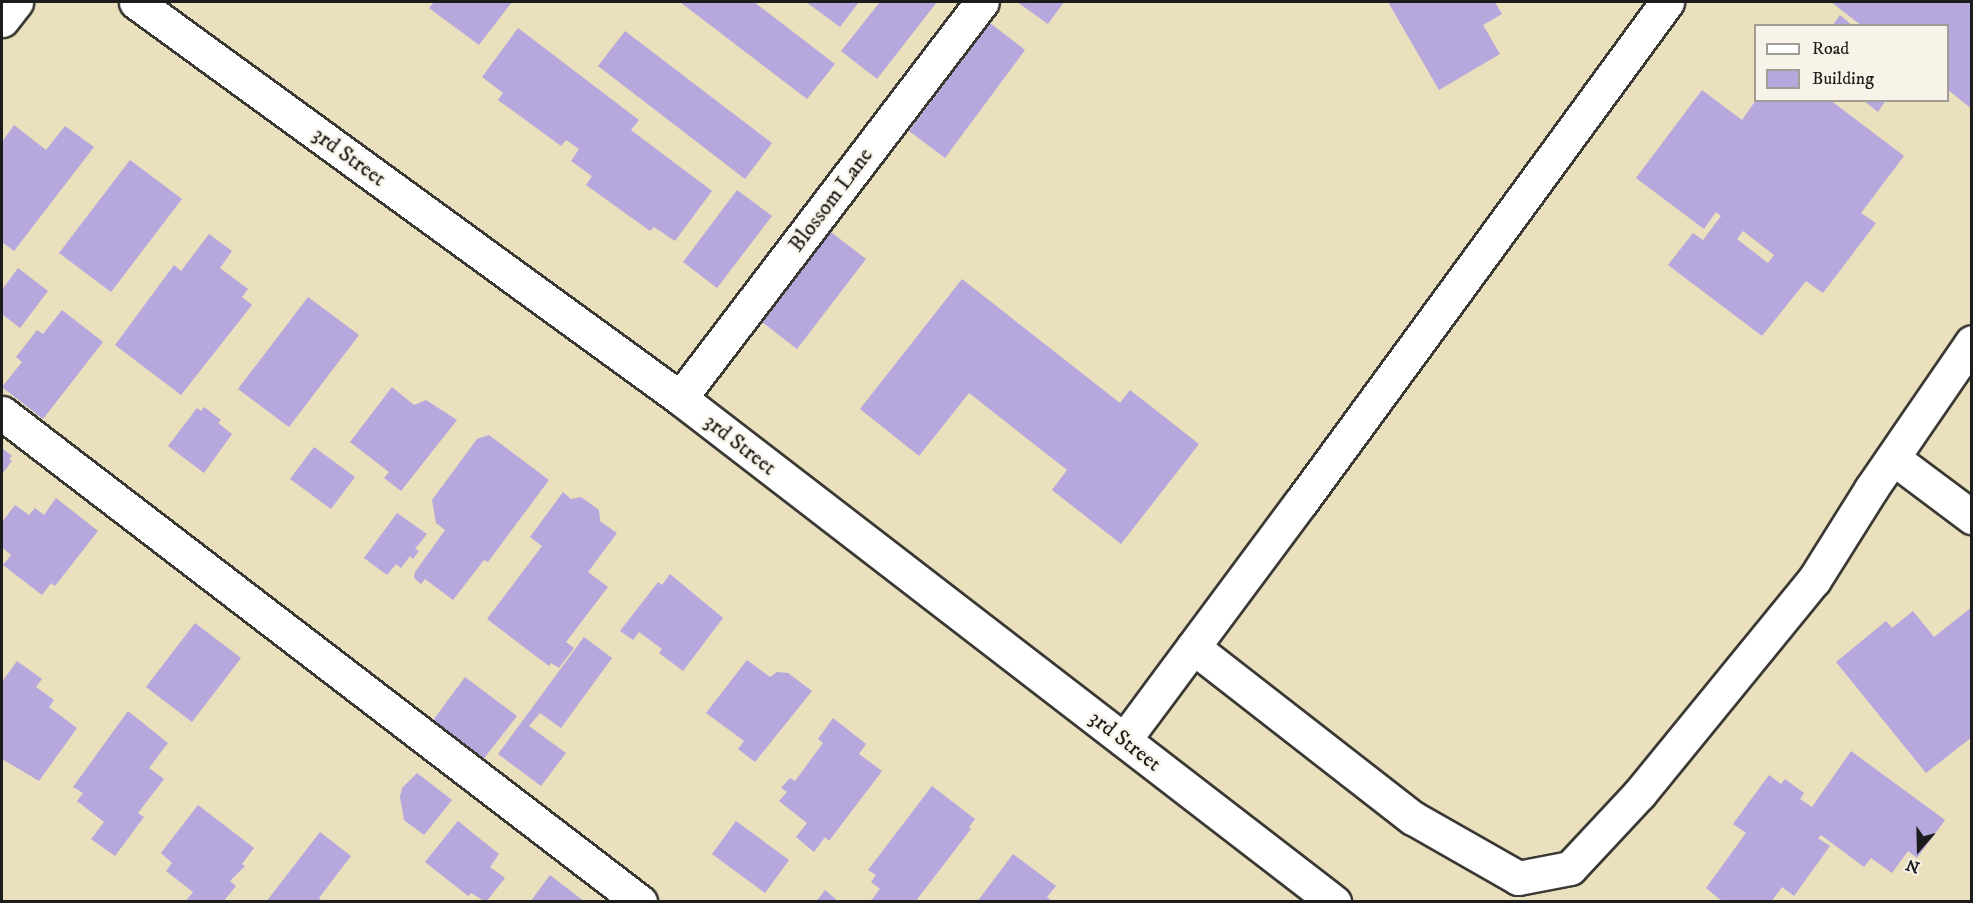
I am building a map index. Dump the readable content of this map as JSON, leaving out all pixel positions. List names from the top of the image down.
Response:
{
  "streets": {
    "street": ["3rd Street", "Blossom Lane"]
  },
  "crossings": [
    ["3rd Street", "Blossom Lane"]
  ],
  "legend": ["Road", "Building"],
  "north": "bottom"
}
